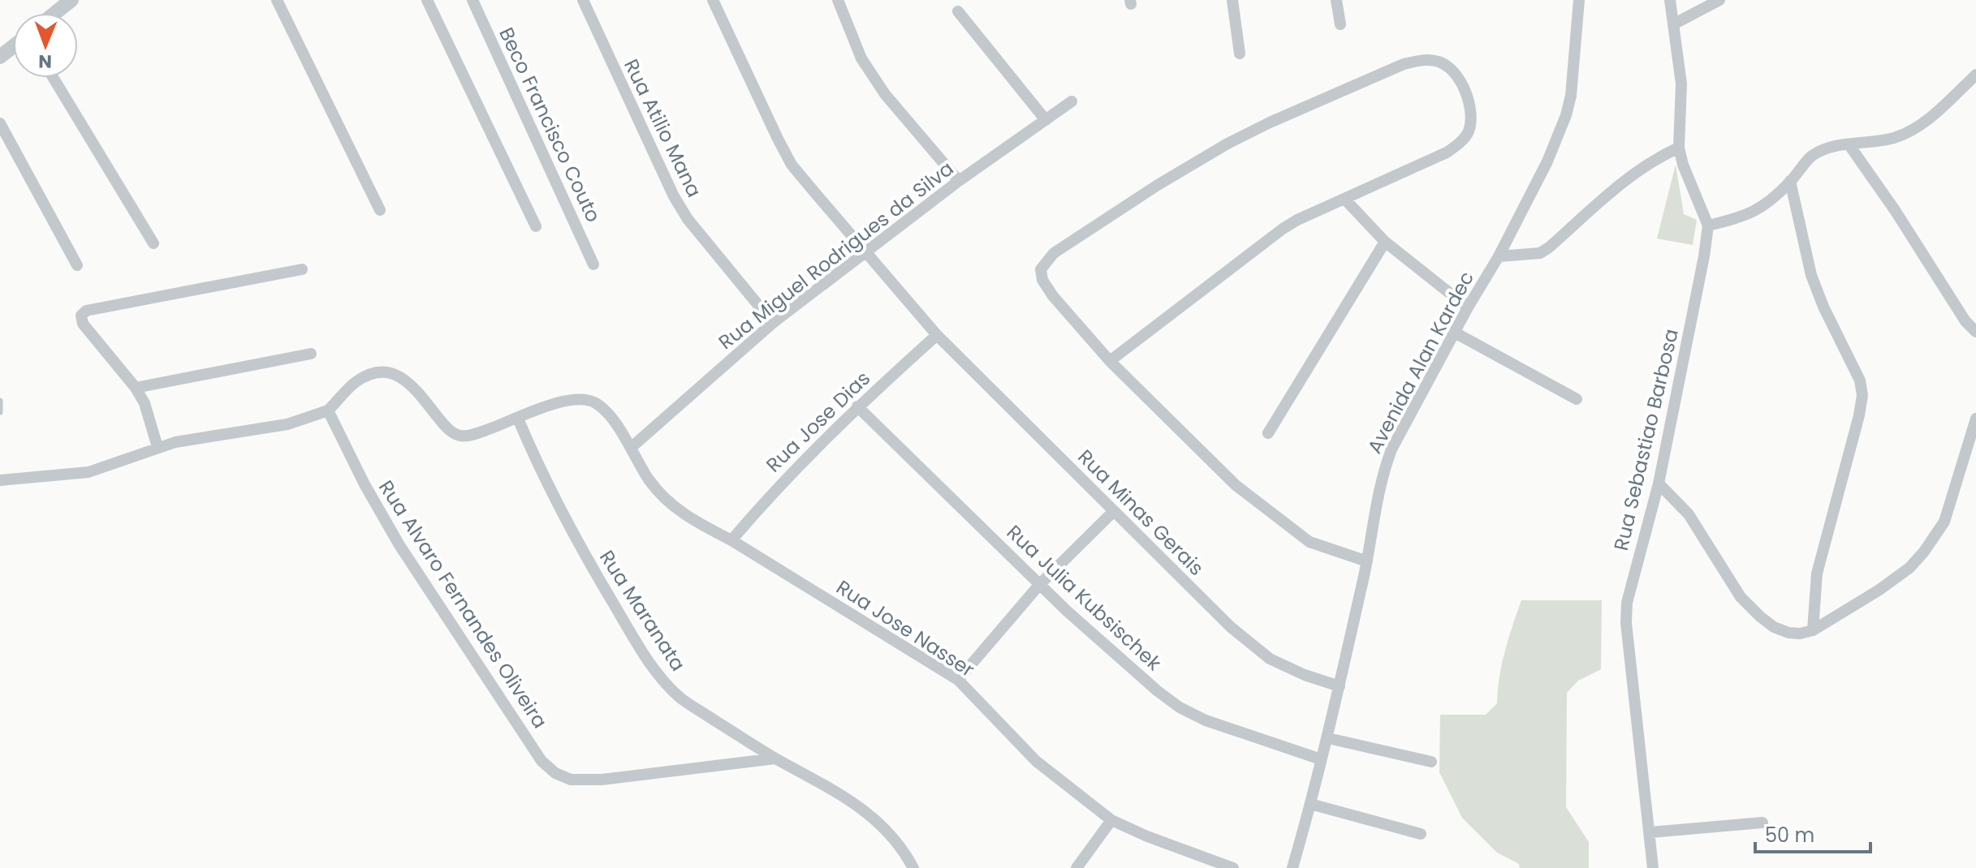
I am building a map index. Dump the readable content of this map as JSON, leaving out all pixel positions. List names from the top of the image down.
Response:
{
  "streets": {
    "street": [
      "Beco Francisco Couto",
      "Rua Atilio Mana",
      "Rua Miguel Rodrigues da Silva",
      "Avenida Alan Kardec",
      "Rua Jose Dias",
      "Rua Sebastiao Barbosa",
      "Rua Minas Gerais",
      "Rua Julia Kubsischek",
      "Rua Alvaro Fernandes Oliveira",
      "Rua Maranata",
      "Rua Jose Nasser"
    ]
  },
  "crossings": [
    ["Rua Atilio Mana", "Rua Miguel Rodrigues da Silva"],
    ["Rua Miguel Rodrigues da Silva", "Rua Minas Gerais"],
    ["Rua Miguel Rodrigues da Silva", "Rua Jose Nasser"],
    ["Avenida Alan Kardec", "Rua Minas Gerais"],
    ["Avenida Alan Kardec", "Rua Julia Kubsischek"],
    ["Rua Jose Dias", "Rua Minas Gerais"],
    ["Rua Jose Dias", "Rua Julia Kubsischek"],
    ["Rua Jose Dias", "Rua Jose Nasser"],
    ["Rua Alvaro Fernandes Oliveira", "Rua Maranata"]
  ],
  "scale_bar": "50 m",
  "north": "bottom"
}
